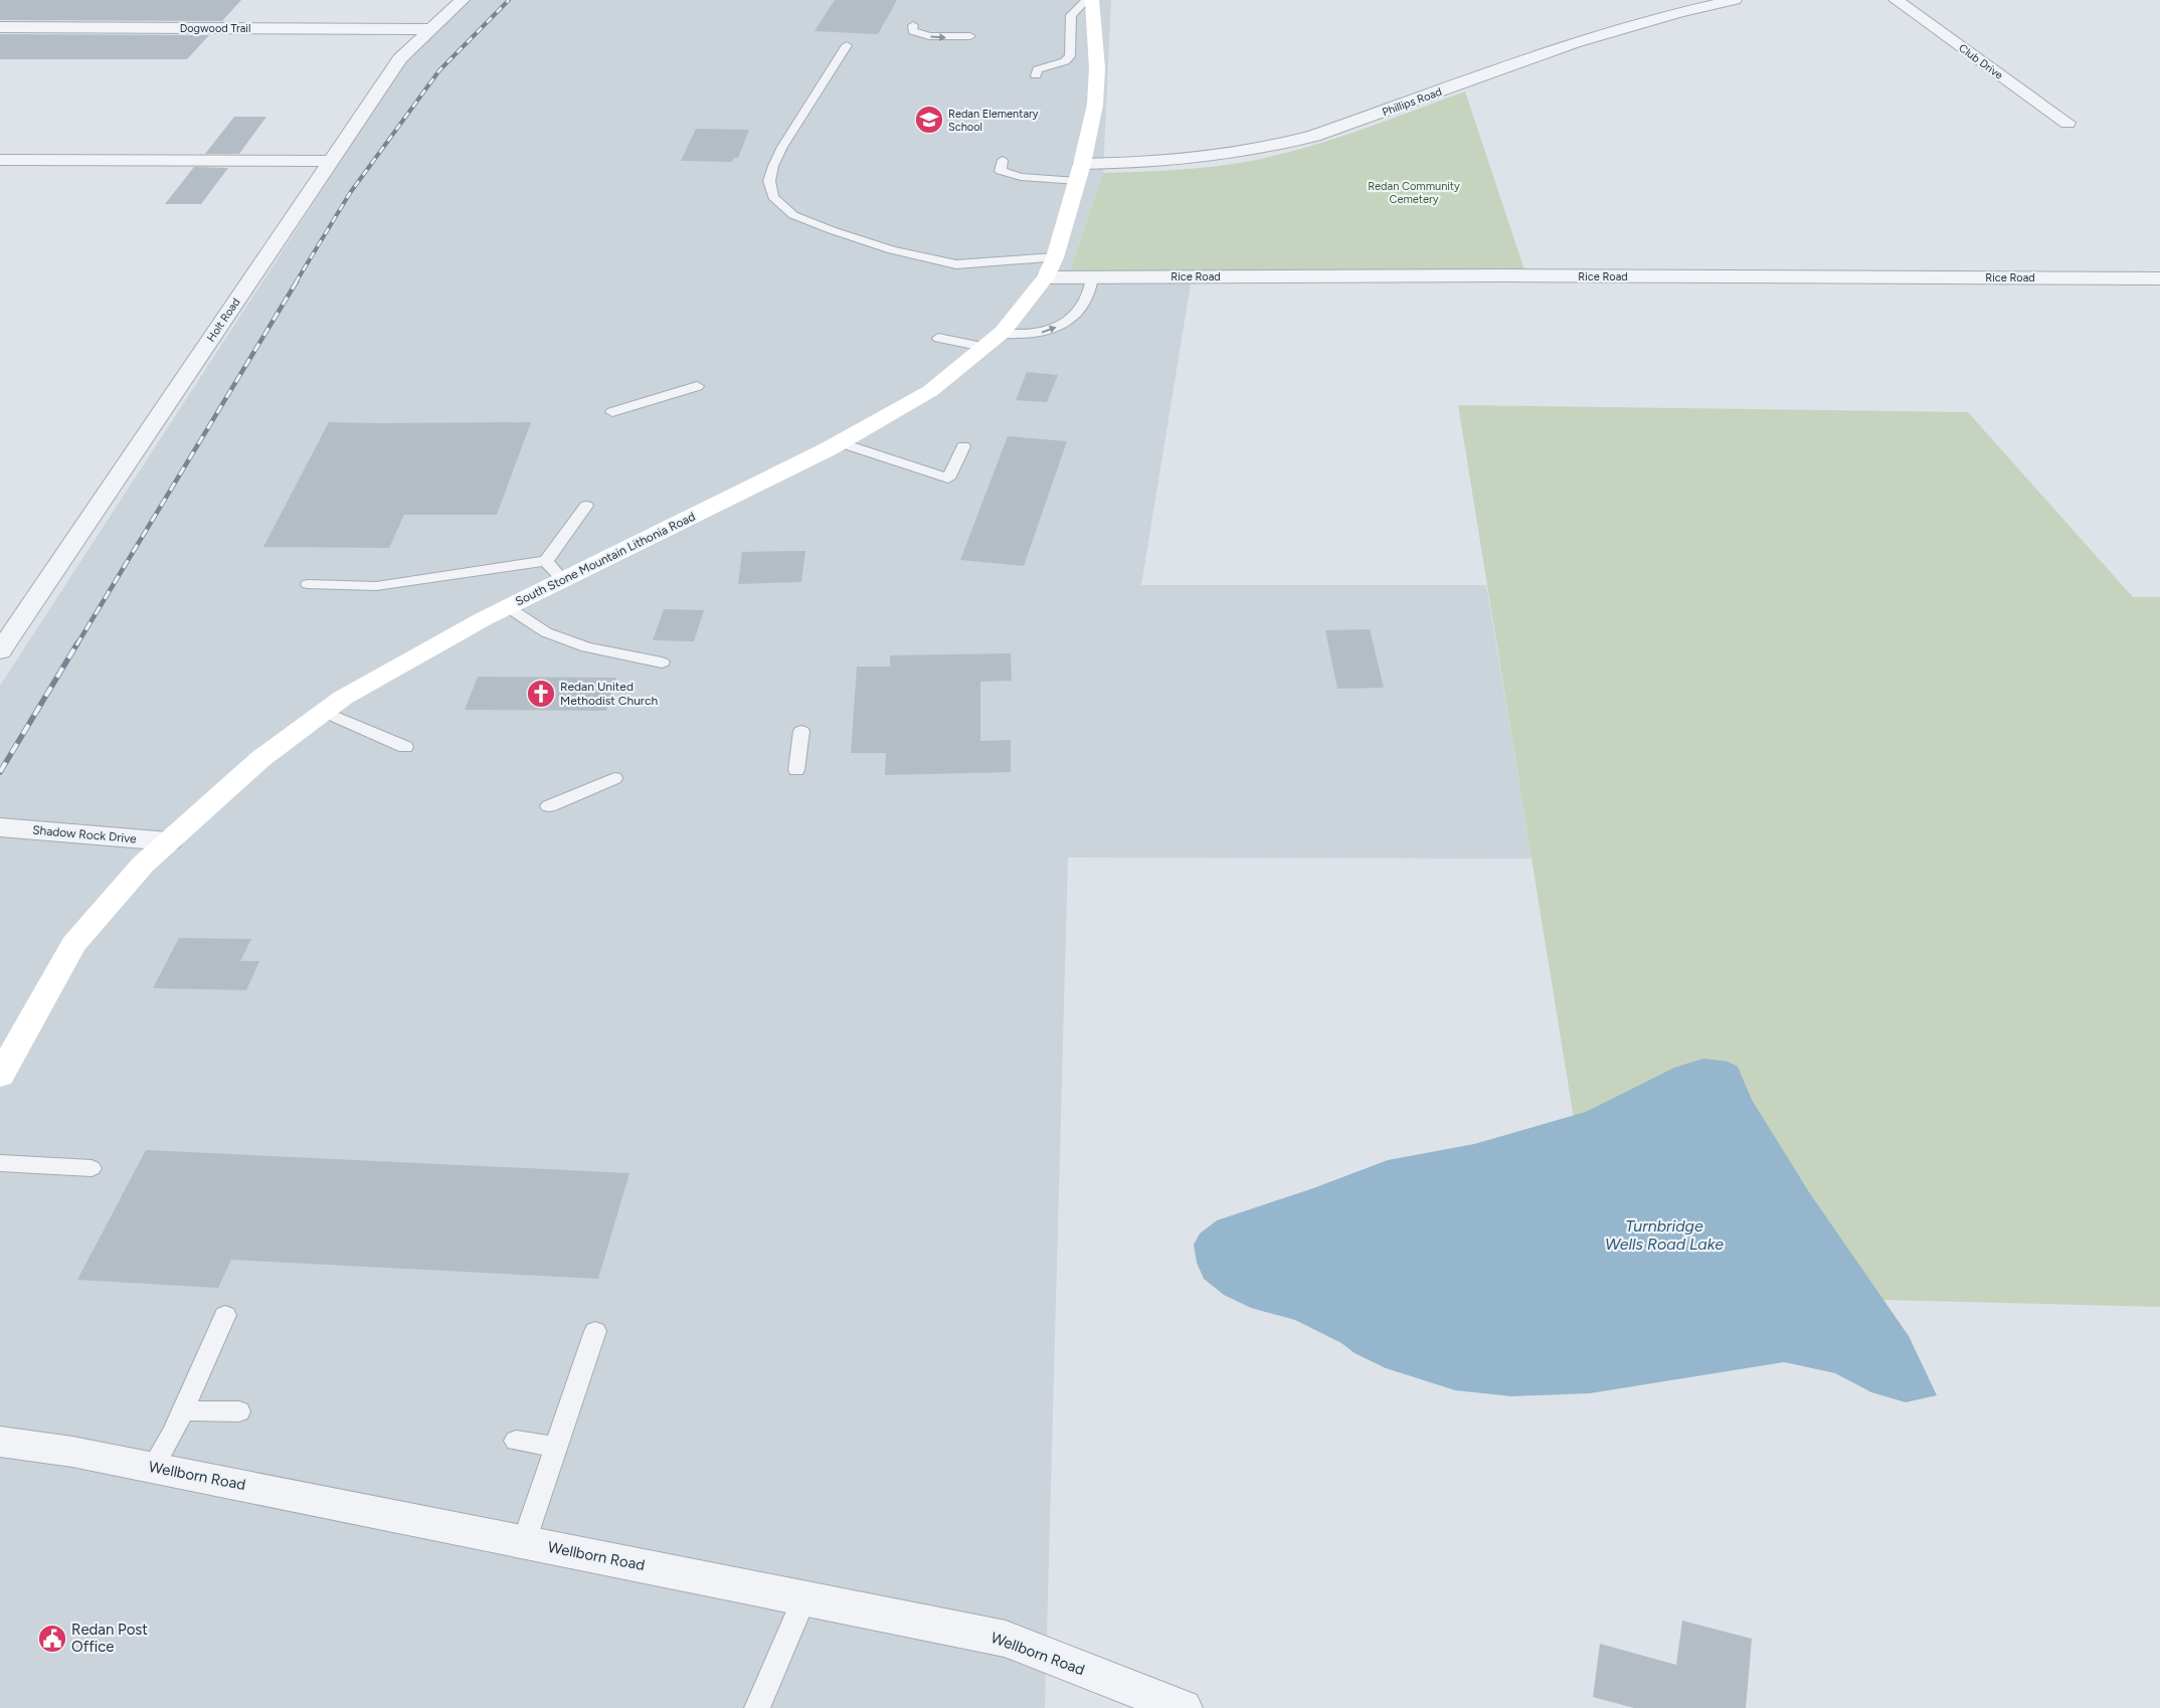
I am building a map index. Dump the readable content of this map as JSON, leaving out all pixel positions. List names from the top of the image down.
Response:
{
  "streets": {
    "main road": ["South Stone Mountain Lithonia Road"],
    "street": [
      "Dogwood Trail",
      "Club Drive",
      "Phillips Road",
      "Rice Road",
      "Holt Road",
      "Shadow Rock Drive",
      "Wellborn Road"
    ]
  },
  "crossings": [
    ["Dogwood Trail", "Holt Road"],
    ["Phillips Road", "South Stone Mountain Lithonia Road"],
    ["Rice Road", "South Stone Mountain Lithonia Road"],
    ["South Stone Mountain Lithonia Road", "Shadow Rock Drive"]
  ],
  "water": ["Turnbridge Wells Road Lake"],
  "parks": ["Redan Community Cemetery"],
  "places": {
    "school or university": ["Redan Elementary School"],
    "church": ["Redan United Methodist Church"],
    "public building": ["Redan Post Office"]
  }
}
